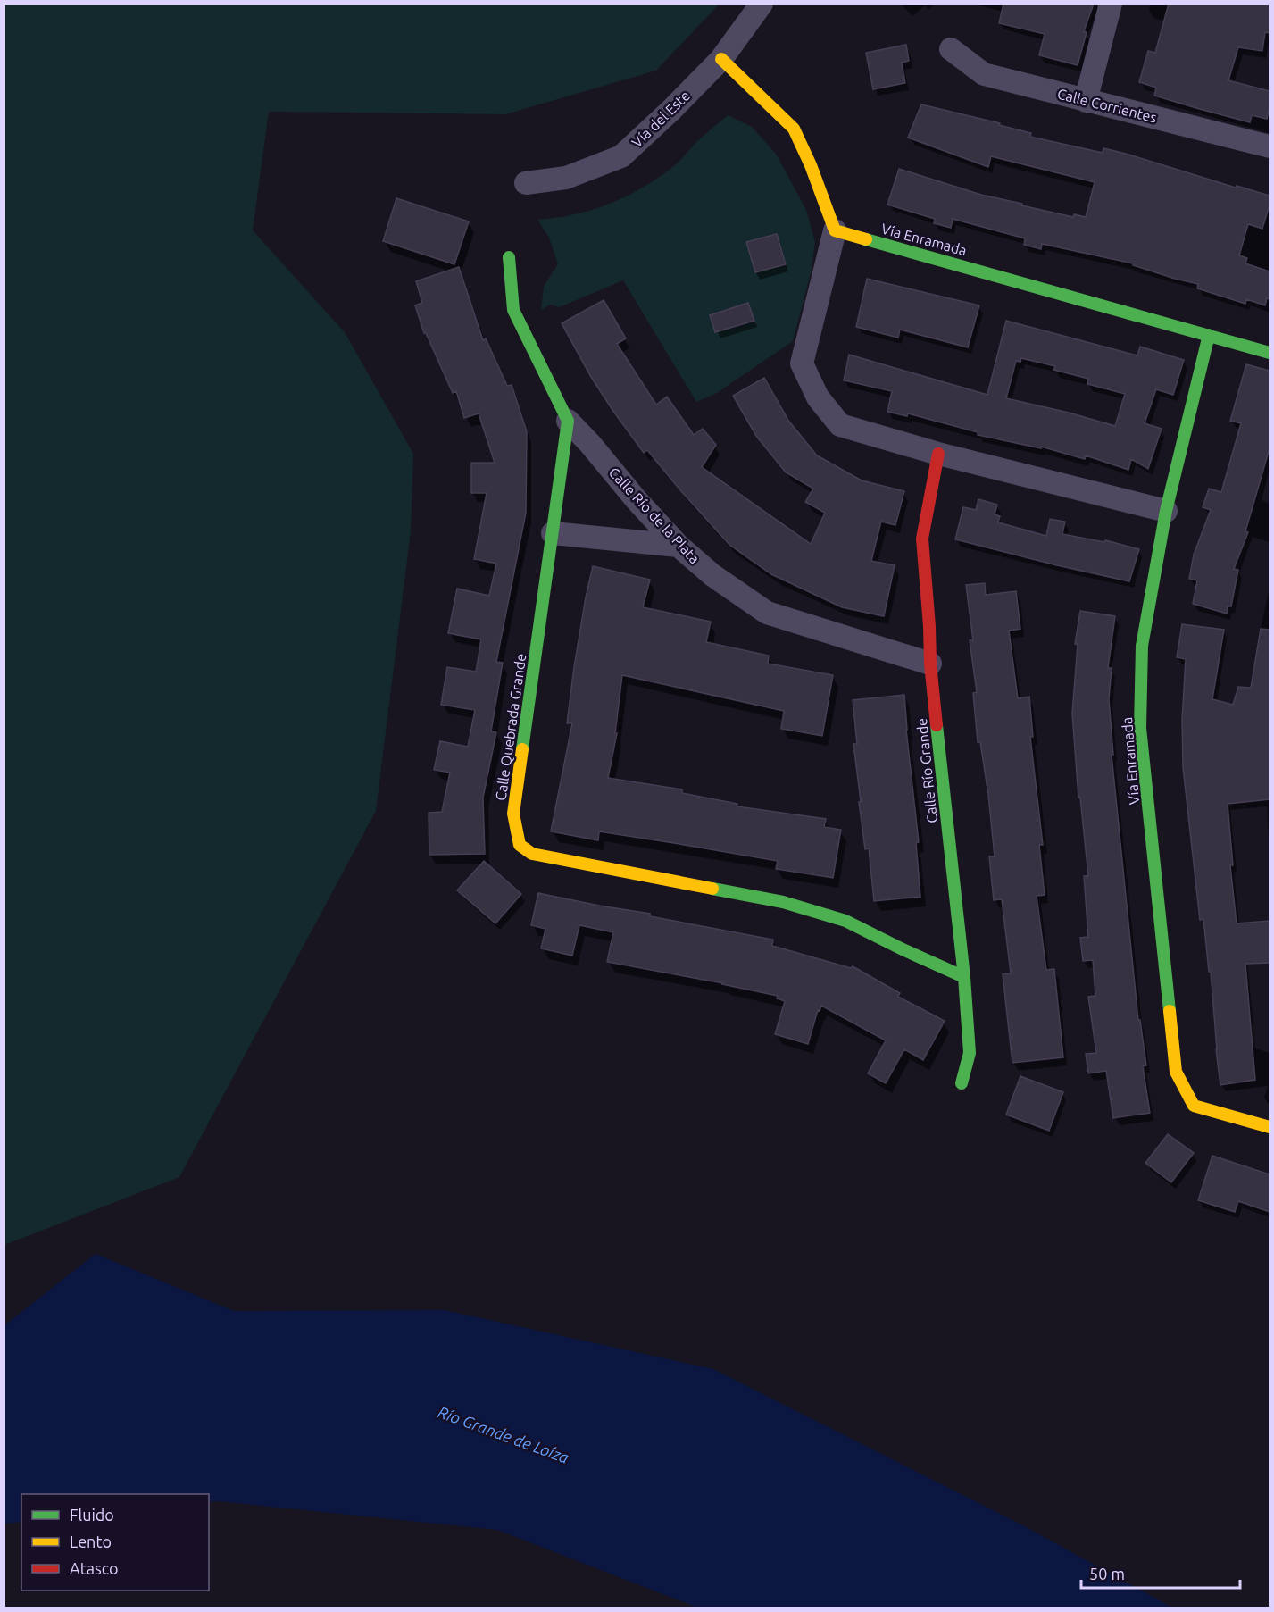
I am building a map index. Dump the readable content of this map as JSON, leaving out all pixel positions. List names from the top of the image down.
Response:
{
  "streets": {
    "street": [
      "Calle Corrientes",
      "Vía del Este",
      "Vía Enramada",
      "Calle Río de la Plata",
      "Calle Quebrada Grande",
      "Calle Río Grande"
    ]
  },
  "crossings": [
    ["Calle Río de la Plata", "Calle Quebrada Grande"],
    ["Calle Río de la Plata", "Calle Río Grande"],
    ["Calle Quebrada Grande", "Calle Río Grande"]
  ],
  "water": ["Río Grande de Loíza"],
  "legend": ["Fluido", "Lento", "Atasco"],
  "scale_bar": "50 m"
}
